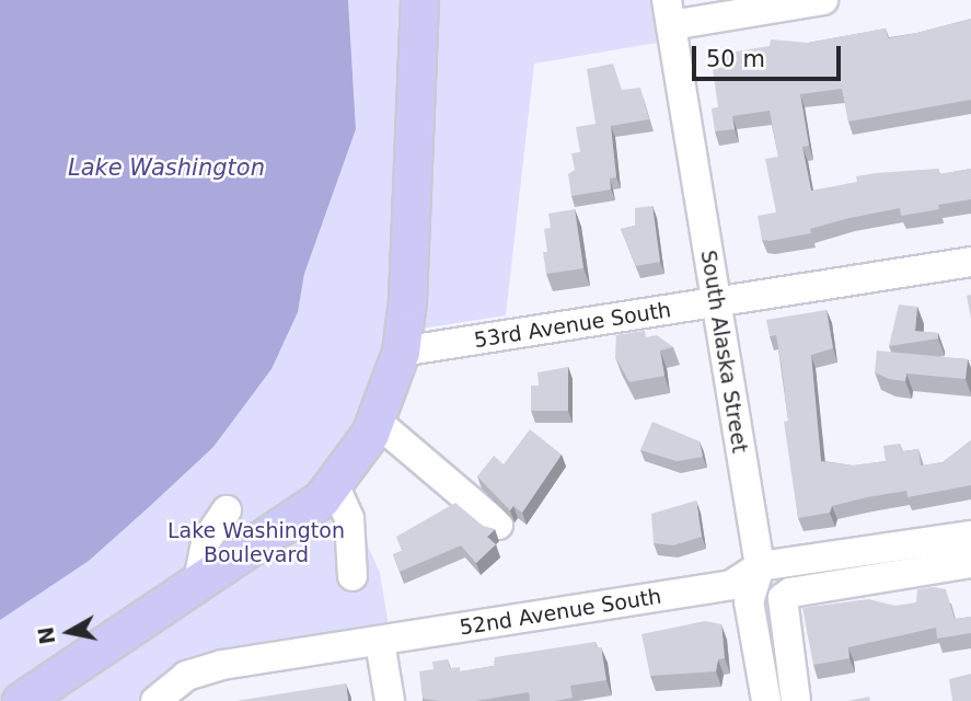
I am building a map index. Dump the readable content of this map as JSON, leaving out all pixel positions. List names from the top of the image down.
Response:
{
  "streets": {
    "street": ["53rd Avenue South", "South Alaska Street", "52nd Avenue South"]
  },
  "crossings": [
    ["53rd Avenue South", "South Alaska Street"],
    ["South Alaska Street", "52nd Avenue South"]
  ],
  "water": ["Lake Washington"],
  "parks": ["Lake Washington Boulevard"],
  "scale_bar": "50 m",
  "north": "left"
}
